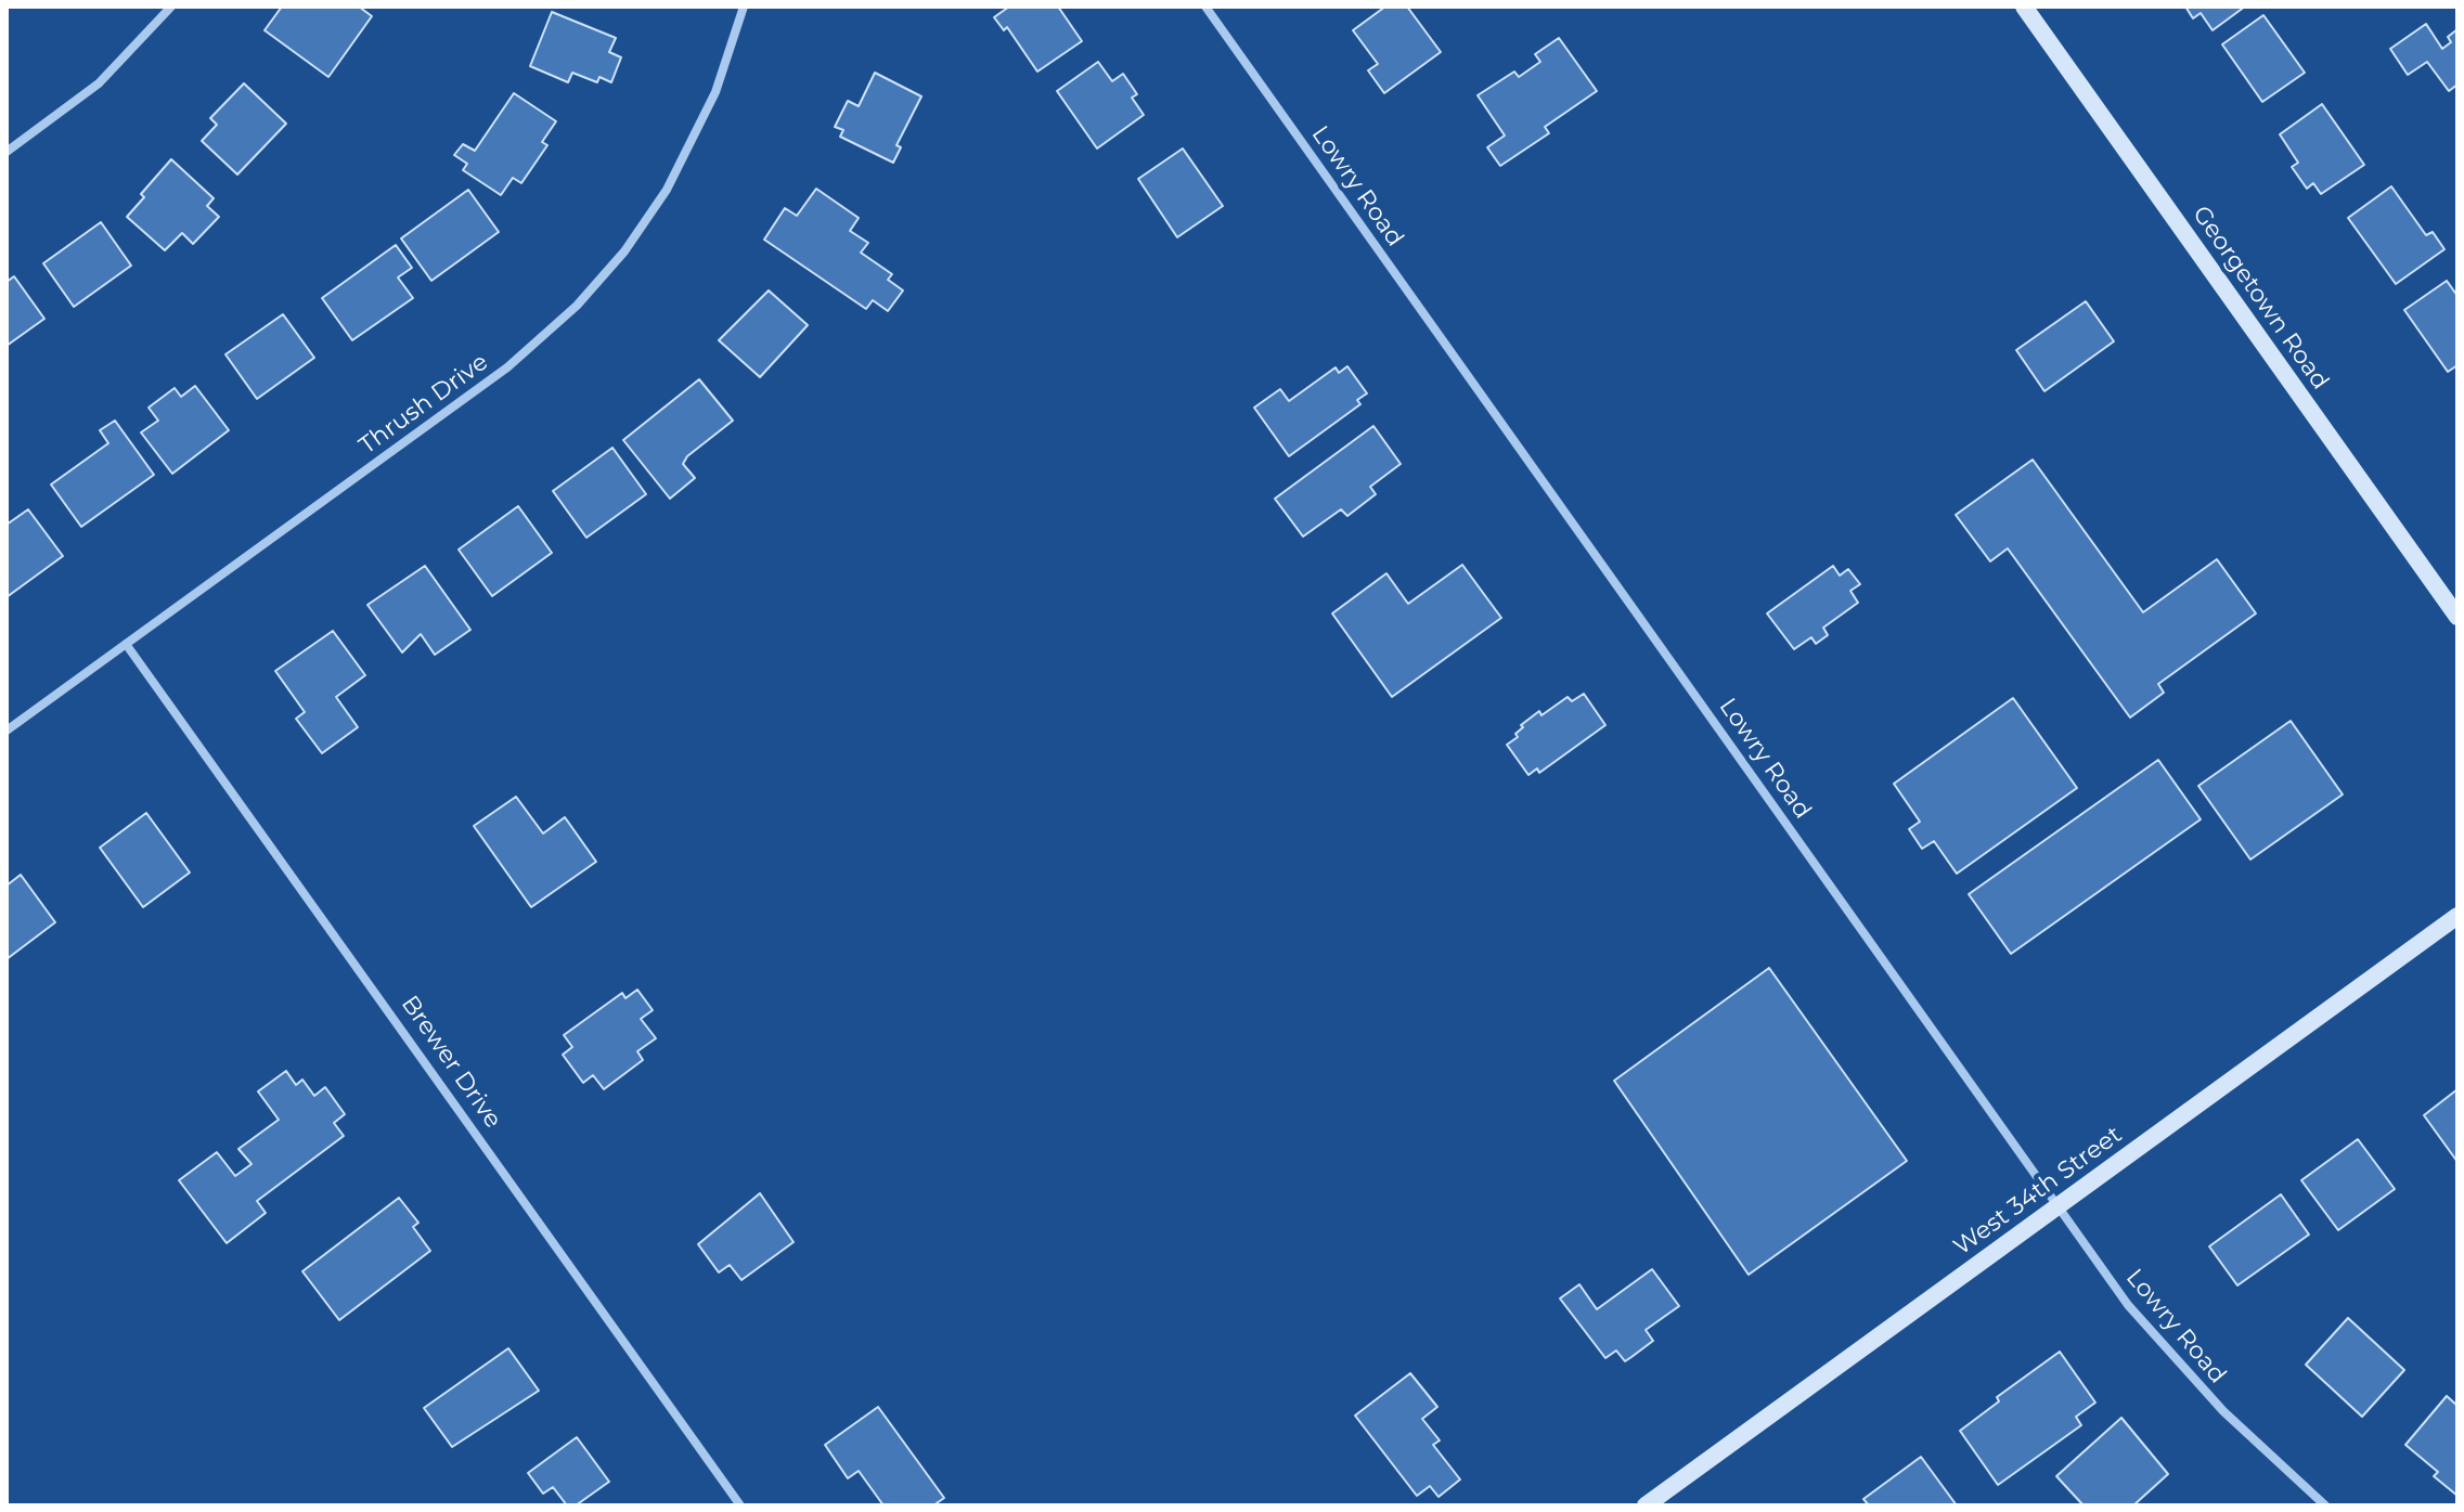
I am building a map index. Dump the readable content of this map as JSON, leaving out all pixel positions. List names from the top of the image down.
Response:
{
  "streets": {
    "street": [
      "Lowry Road",
      "Georgetown Road",
      "Thrush Drive",
      "Brewer Drive",
      "West 34th Street"
    ]
  },
  "crossings": [
    ["Lowry Road", "West 34th Street"],
    ["Thrush Drive", "Brewer Drive"]
  ]
}
